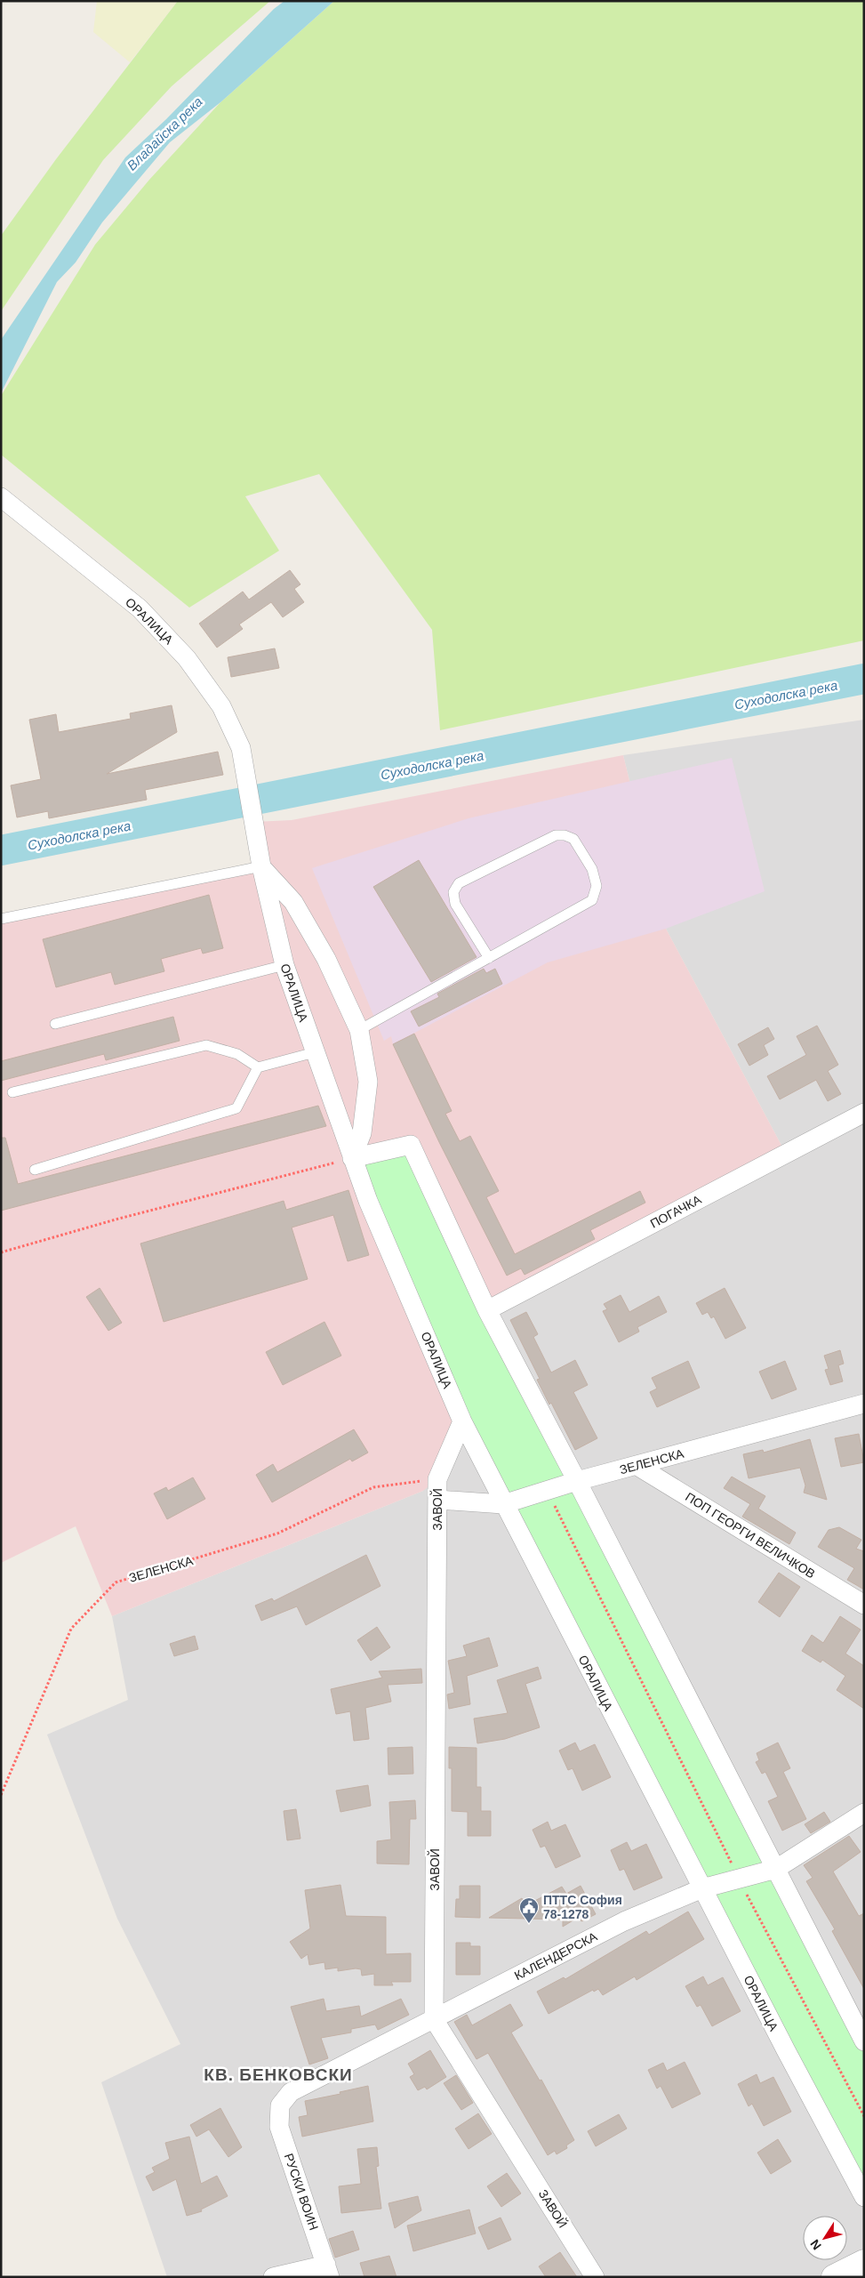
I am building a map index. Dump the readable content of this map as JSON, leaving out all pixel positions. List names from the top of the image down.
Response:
{
  "streets": {
    "street": [
      "ОРАЛИЦА",
      "ПОГАЧКА",
      "ЗЕЛЕНСКА",
      "ЗАВОЙ",
      "ПОП ГЕОРГИ ВЕЛИЧКОВ",
      "КАЛЕНДЕРСКА",
      "РУСКИ ВОИН"
    ]
  },
  "crossings": [
    ["ОРАЛИЦА", "ЗЕЛЕНСКА"],
    ["ОРАЛИЦА", "ЗАВОЙ"],
    ["ОРАЛИЦА", "КАЛЕНДЕРСКА"],
    ["ЗЕЛЕНСКА", "ЗАВОЙ"],
    ["ЗЕЛЕНСКА", "ПОП ГЕОРГИ ВЕЛИЧКОВ"],
    ["ЗАВОЙ", "КАЛЕНДЕРСКА"],
    ["КАЛЕНДЕРСКА", "РУСКИ ВОИН"]
  ],
  "districts": ["КВ. БЕНКОВСКИ"],
  "water": ["Владайска река", "Суходолска река"],
  "places": {
    "public building": ["ПТТС София 78-1278"]
  },
  "north": "bottom left"
}
